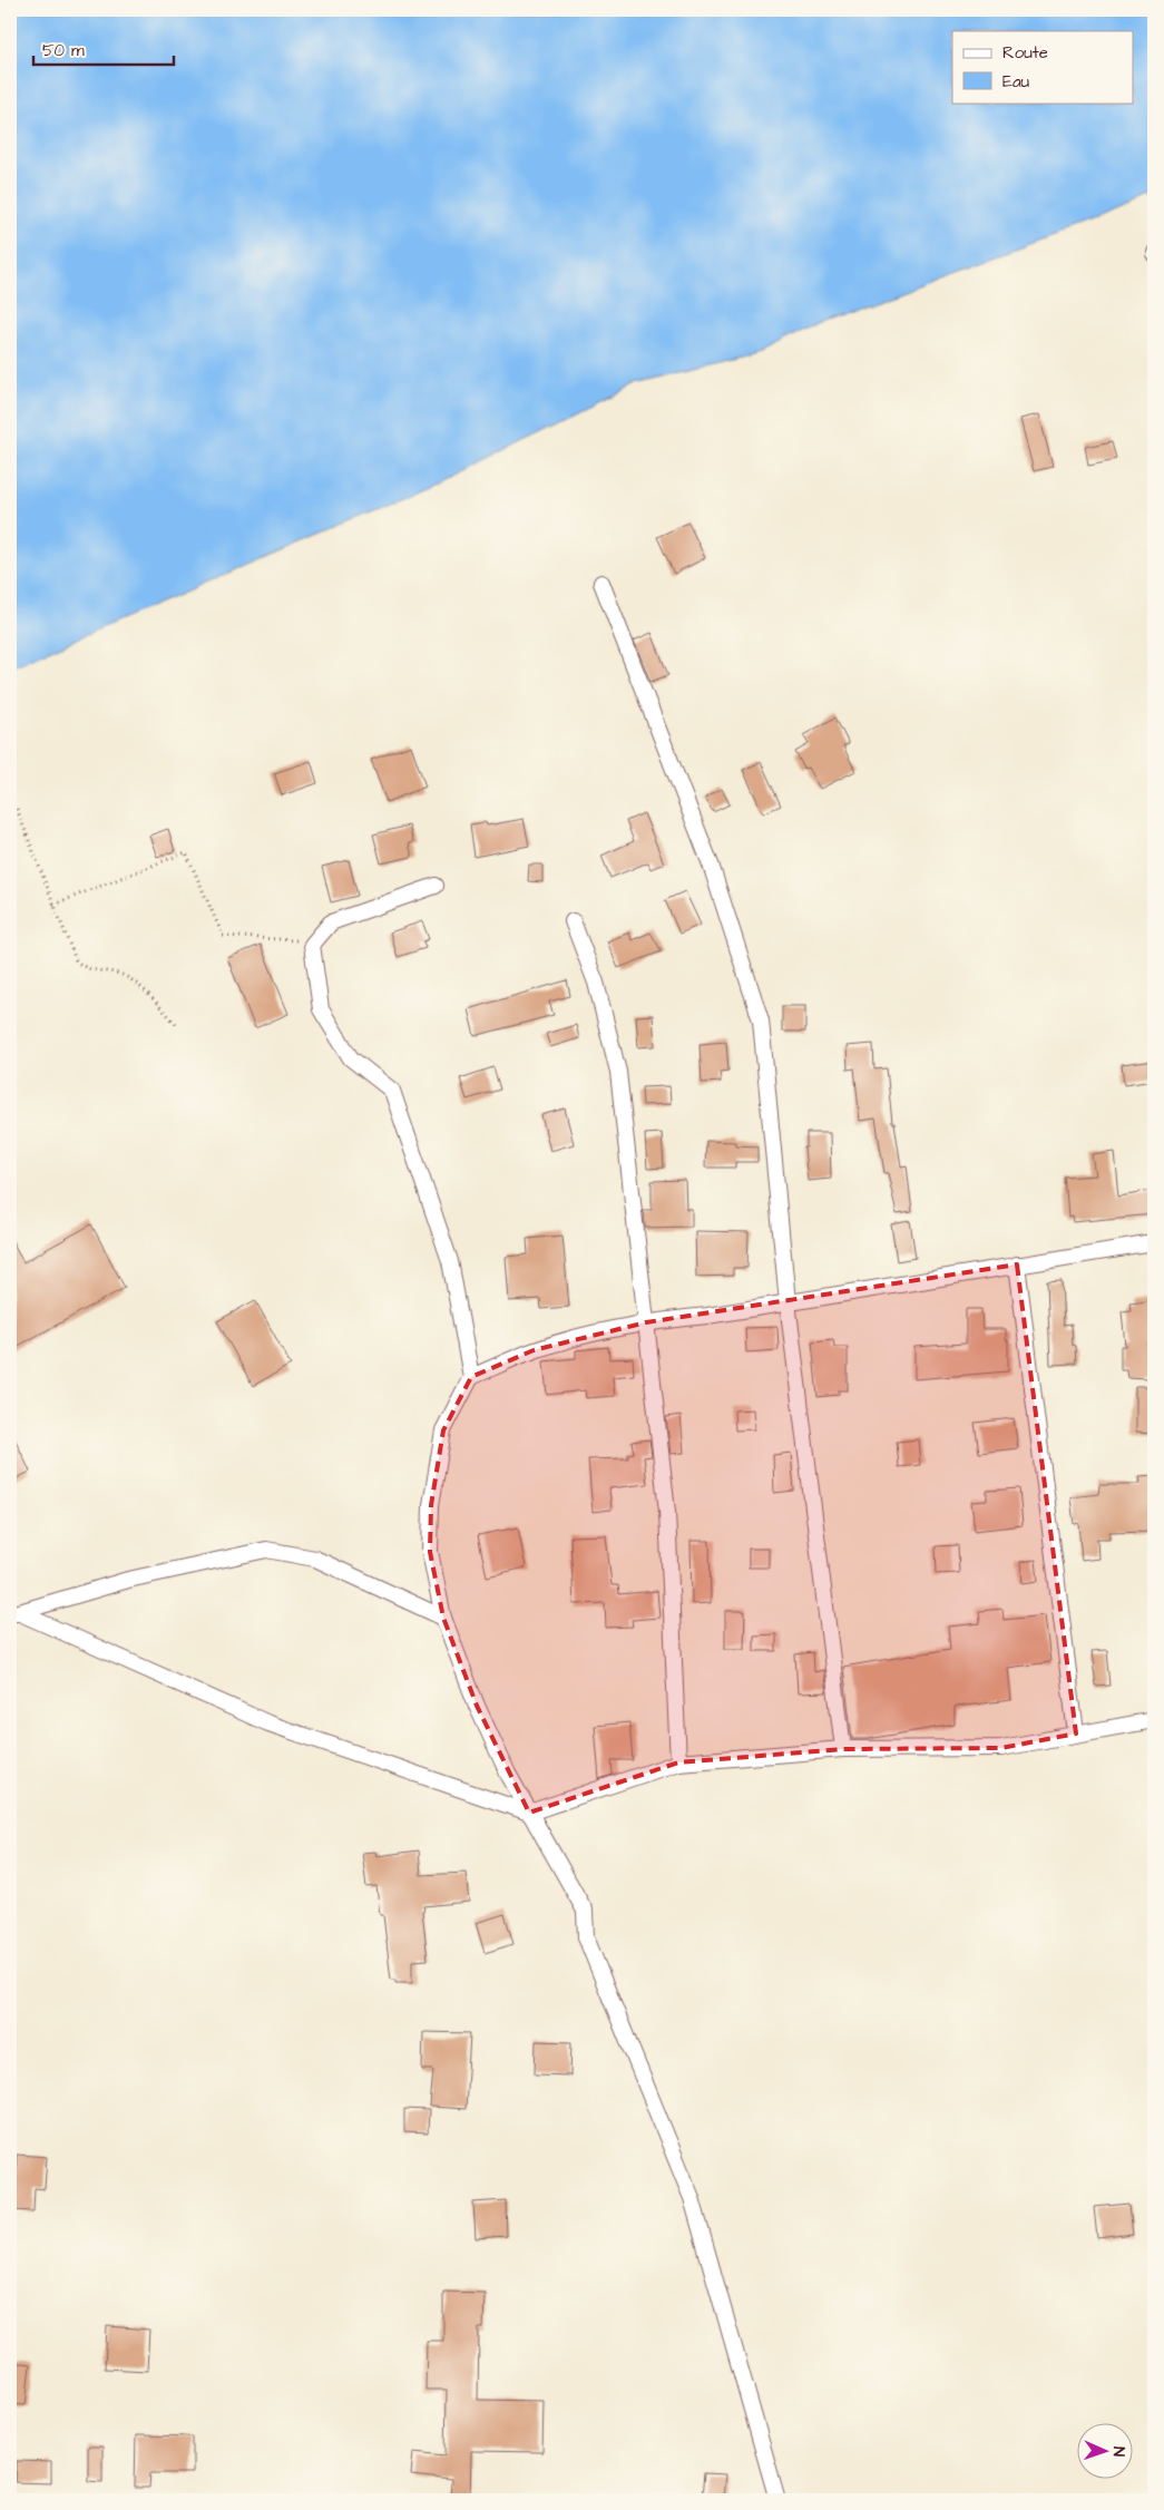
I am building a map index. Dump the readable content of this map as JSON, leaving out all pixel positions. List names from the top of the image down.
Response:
{
  "legend": ["Route", "Eau"],
  "scale_bar": "50 m",
  "north": "right"
}
